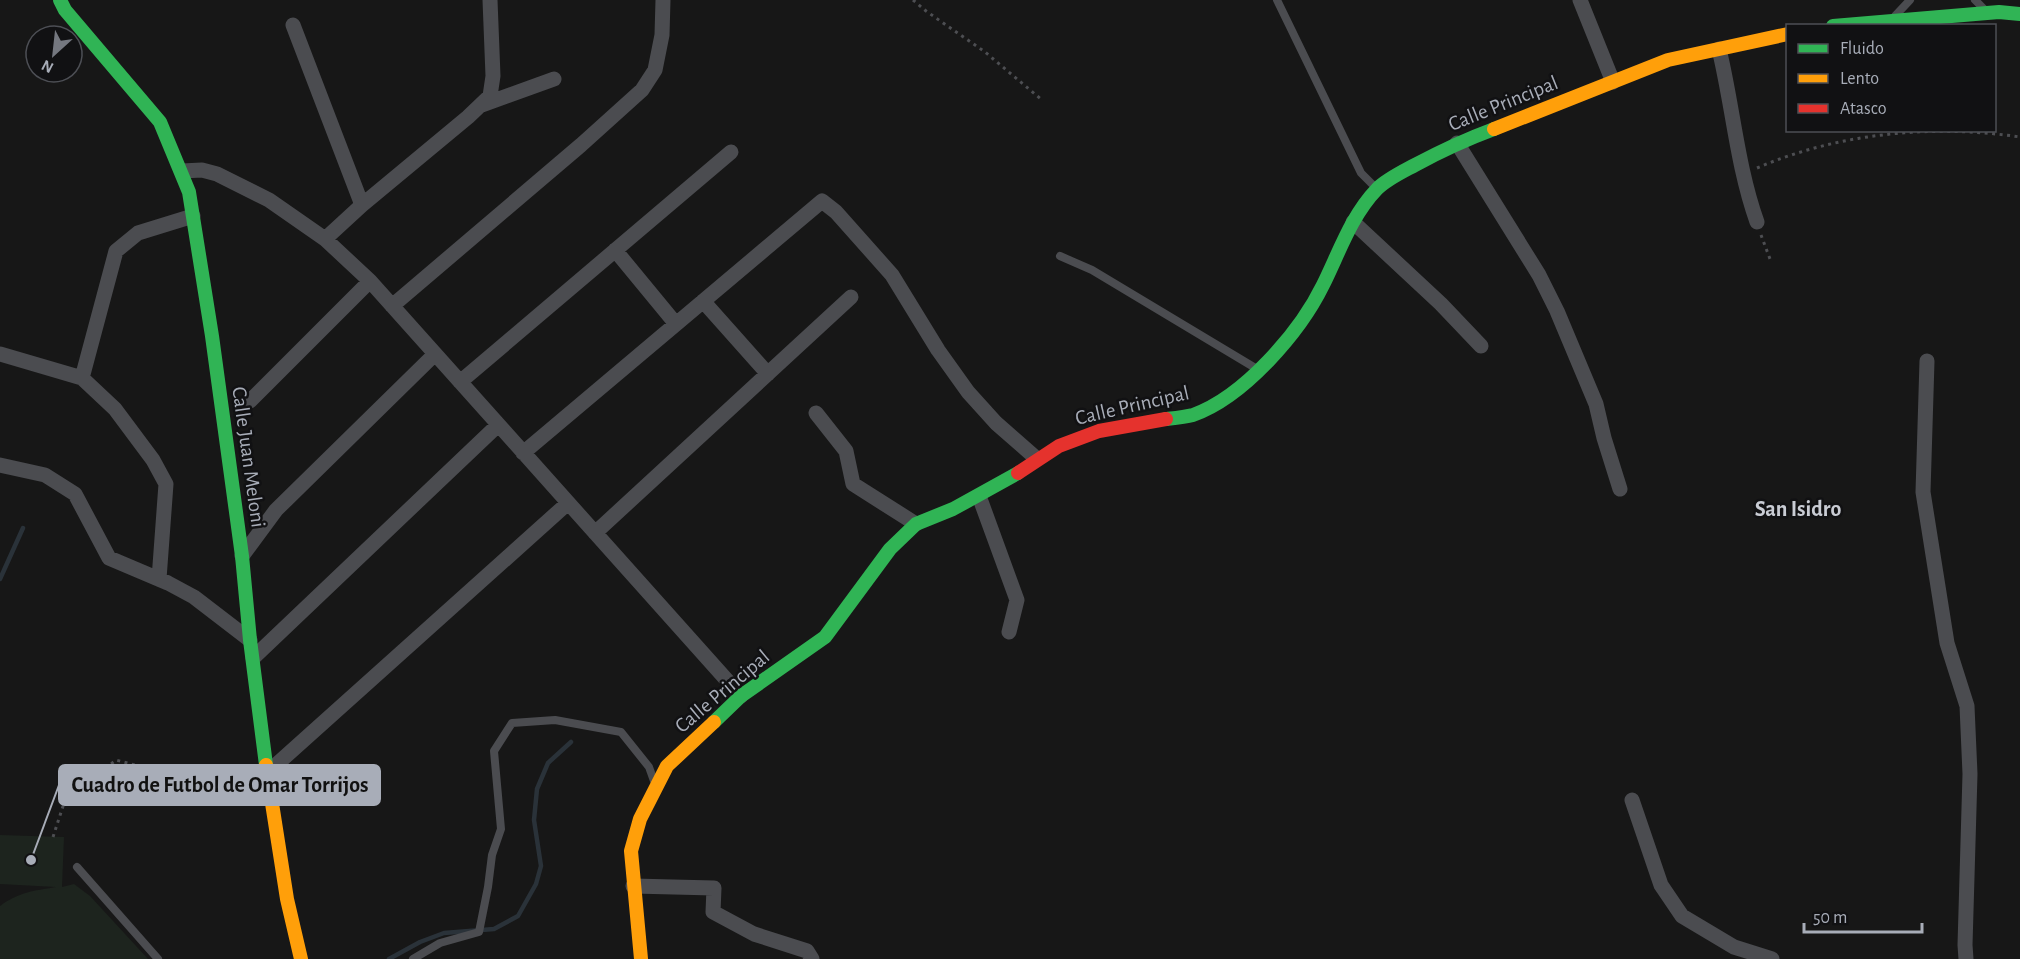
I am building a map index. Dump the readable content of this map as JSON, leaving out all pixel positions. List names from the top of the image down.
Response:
{
  "streets": {
    "street": ["Calle Principal", "Calle Juan Meloni"]
  },
  "districts": ["San Isidro"],
  "places": ["Cuadro de Futbol de Omar Torrijos"],
  "legend": ["Fluido", "Lento", "Atasco"],
  "scale_bar": "50 m",
  "north": "bottom left"
}
